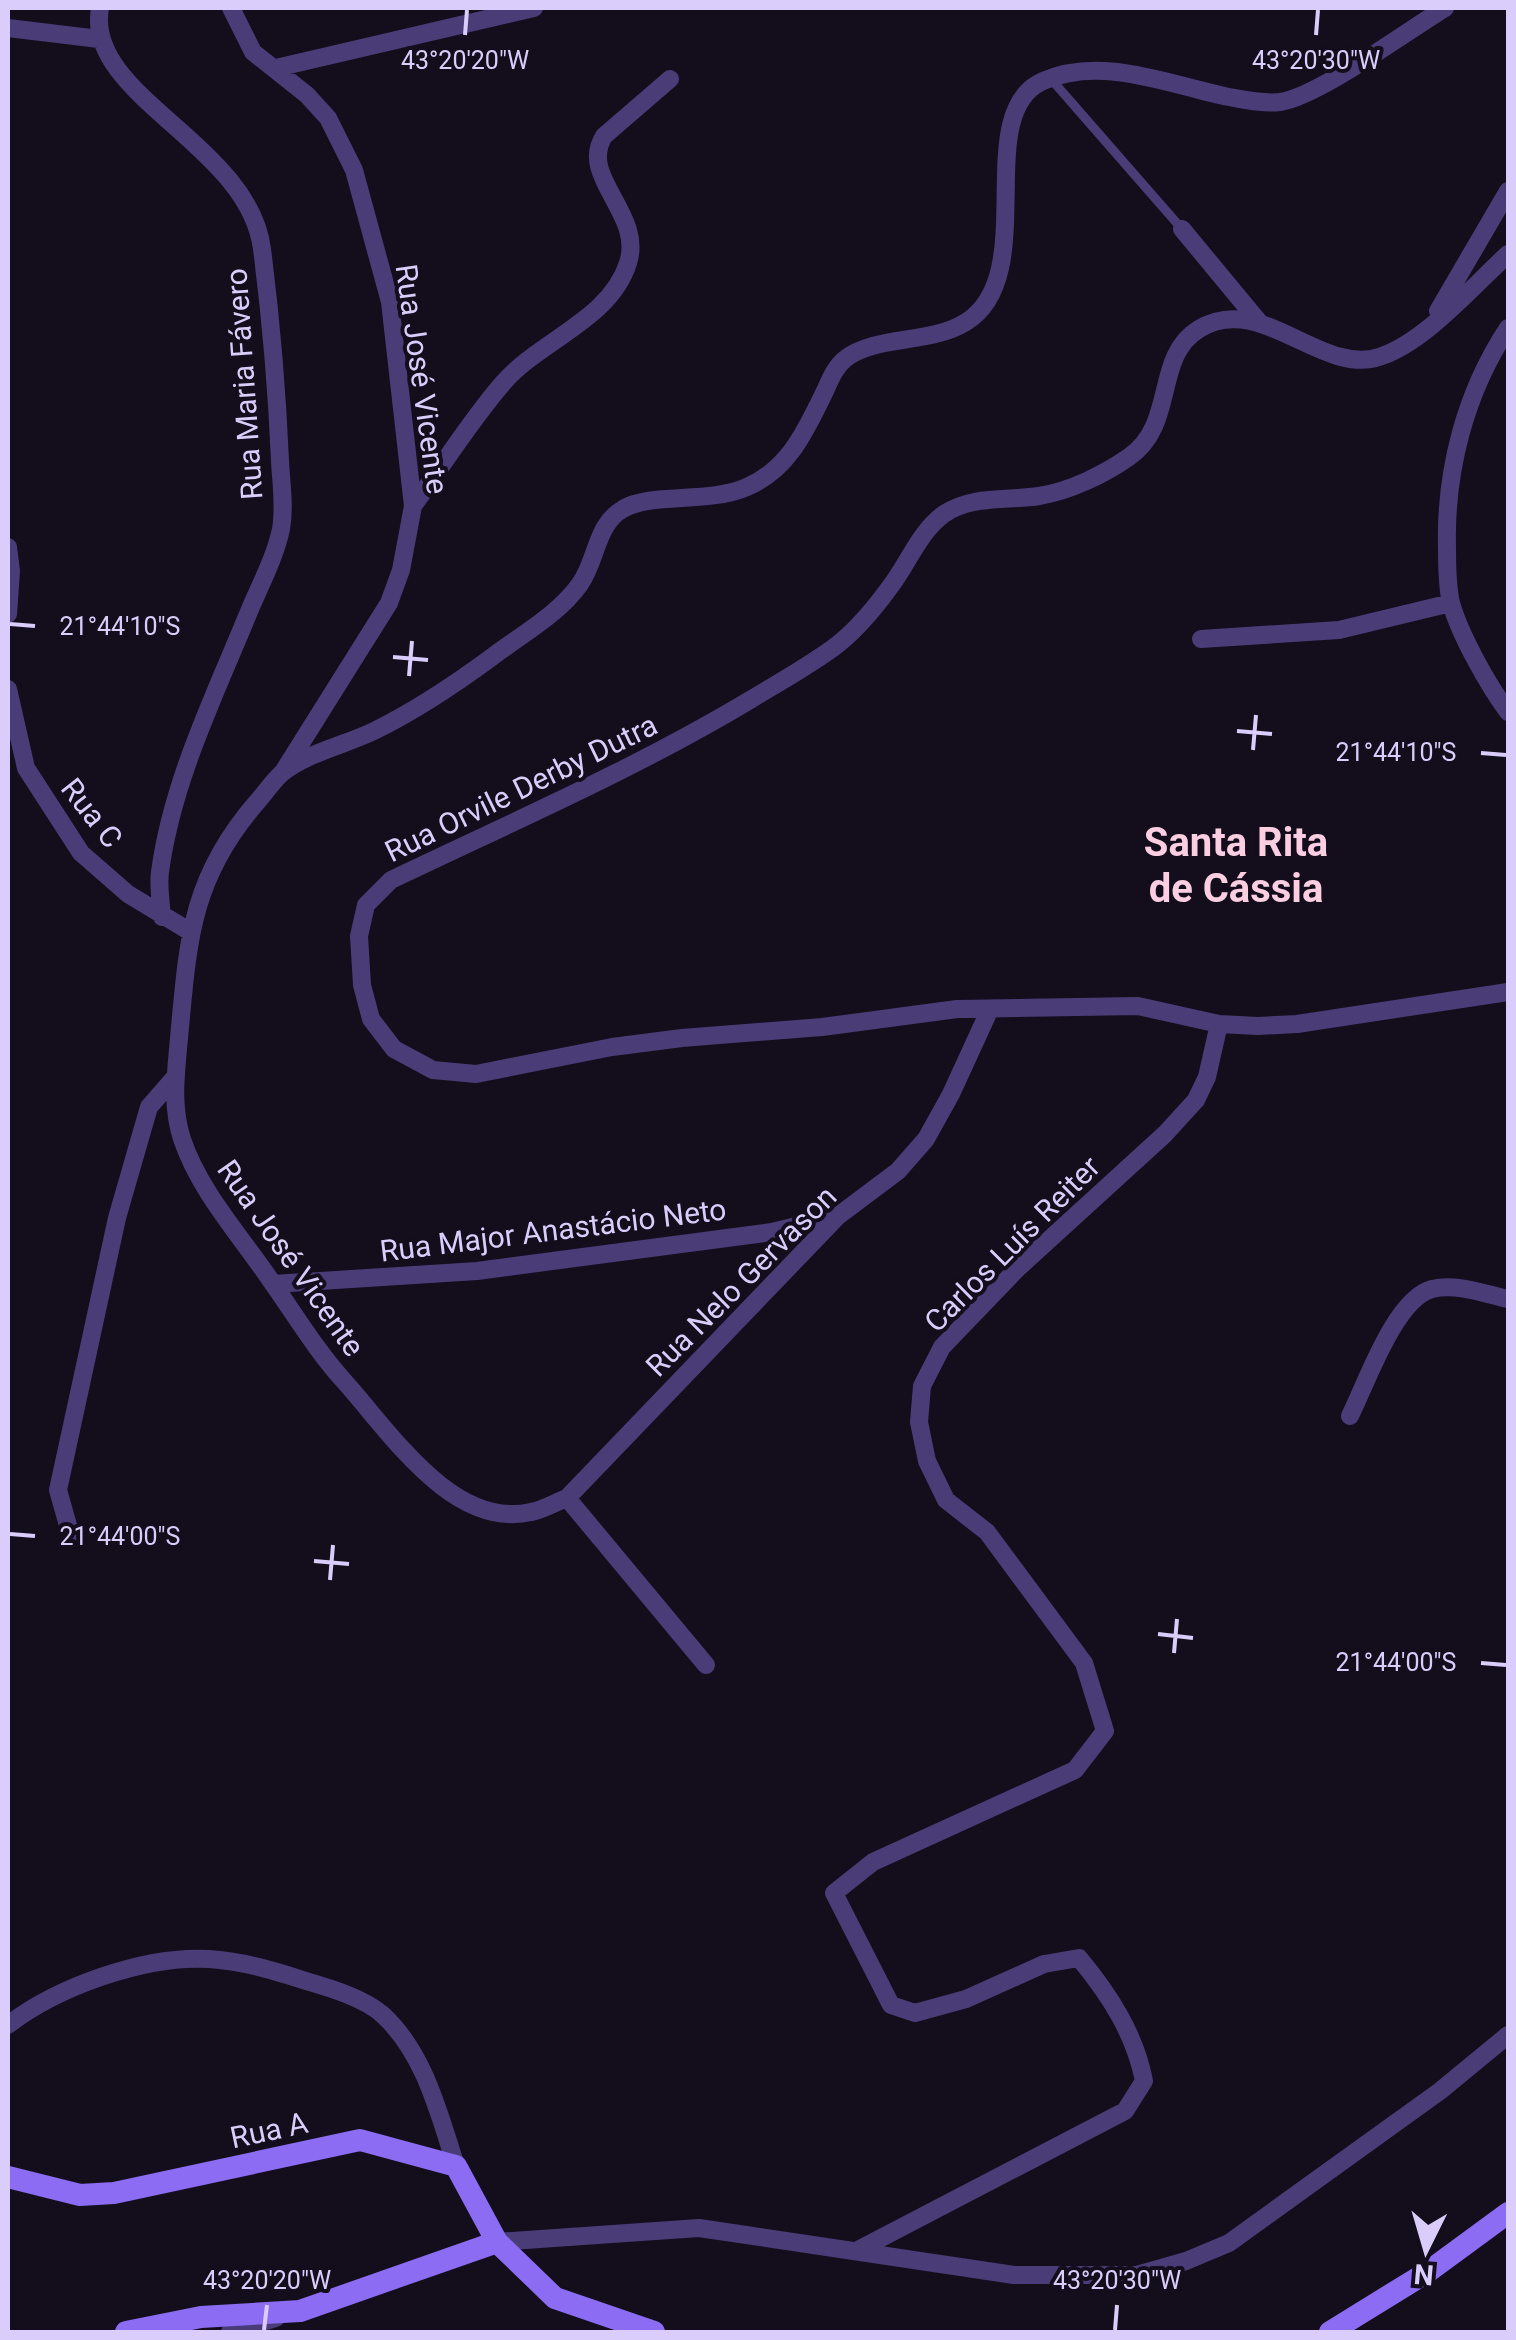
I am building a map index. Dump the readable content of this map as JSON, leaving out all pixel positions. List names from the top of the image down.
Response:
{
  "streets": {
    "main road": ["Rua A"],
    "street": [
      "Rua José Vicente",
      "Rua Maria Fávero",
      "Rua Orvile Derby Dutra",
      "Rua C",
      "Rua Major Anastácio Neto",
      "Carlos Luís Reiter",
      "Rua Nelo Gervason"
    ]
  },
  "crossings": [
    ["Rua José Vicente", "Rua C"],
    ["Rua José Vicente", "Rua Major Anastácio Neto"],
    ["Rua José Vicente", "Rua Nelo Gervason"],
    ["Rua Maria Fávero", "Rua C"],
    ["Rua Orvile Derby Dutra", "Carlos Luís Reiter"],
    ["Rua Orvile Derby Dutra", "Rua Nelo Gervason"],
    ["Rua Major Anastácio Neto", "Rua Nelo Gervason"]
  ],
  "districts": ["Santa Rita de Cássia"],
  "north": "bottom",
  "coordinates": [
    "43°20'20\"W",
    "43°20'30\"W",
    "21°44'10\"S",
    "21°44'00\"S"
  ]
}
